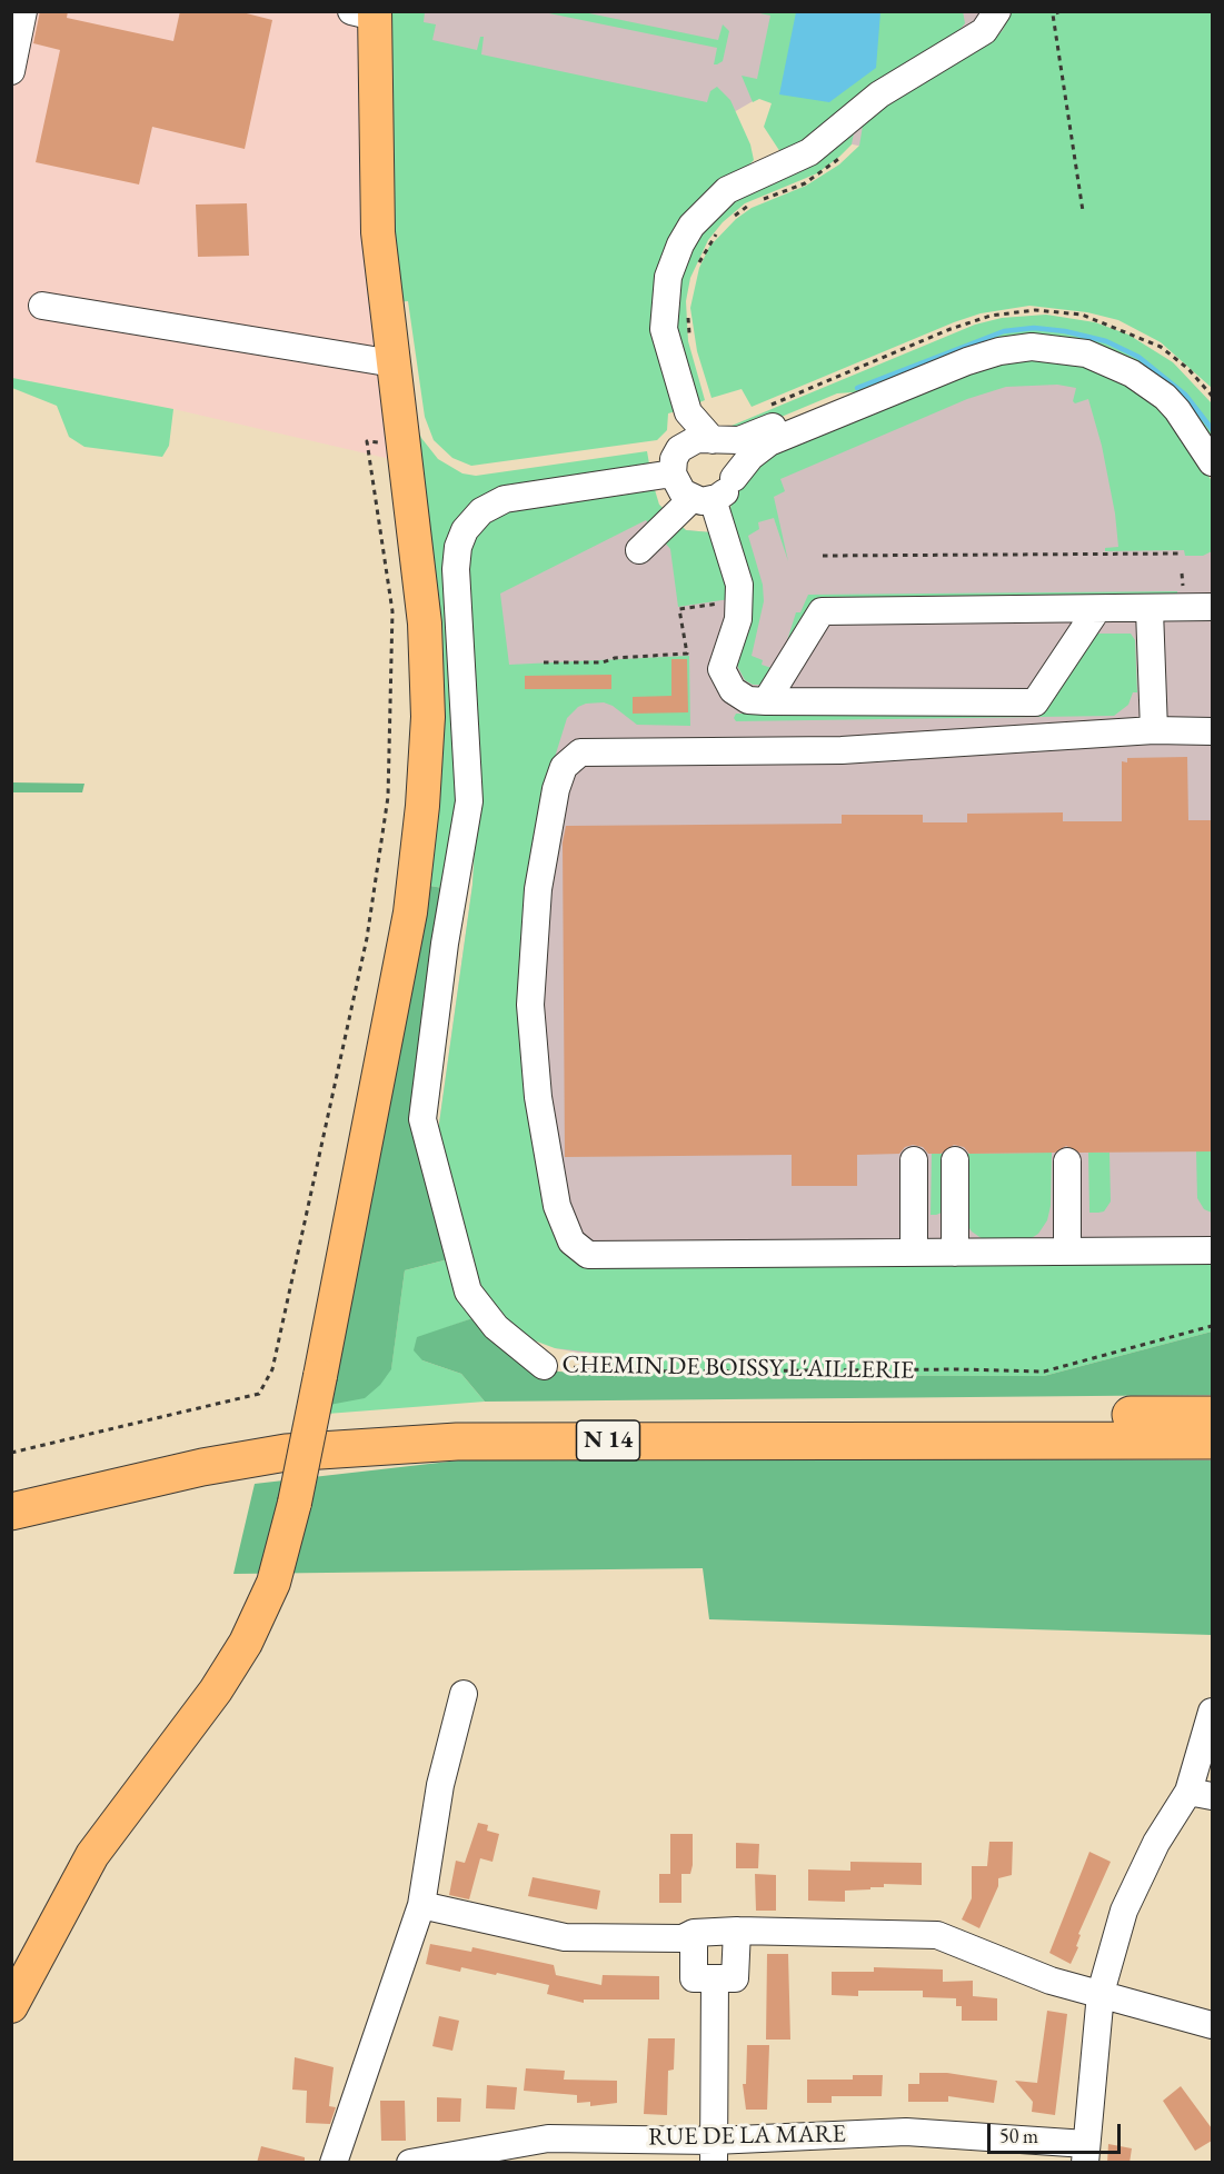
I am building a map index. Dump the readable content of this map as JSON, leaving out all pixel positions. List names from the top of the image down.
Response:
{
  "streets": {
    "highway": ["N 14"],
    "street": ["CHEMIN DE BOISSY L'AILLERIE", "RUE DE LA MARE"]
  },
  "scale_bar": "50 m"
}
